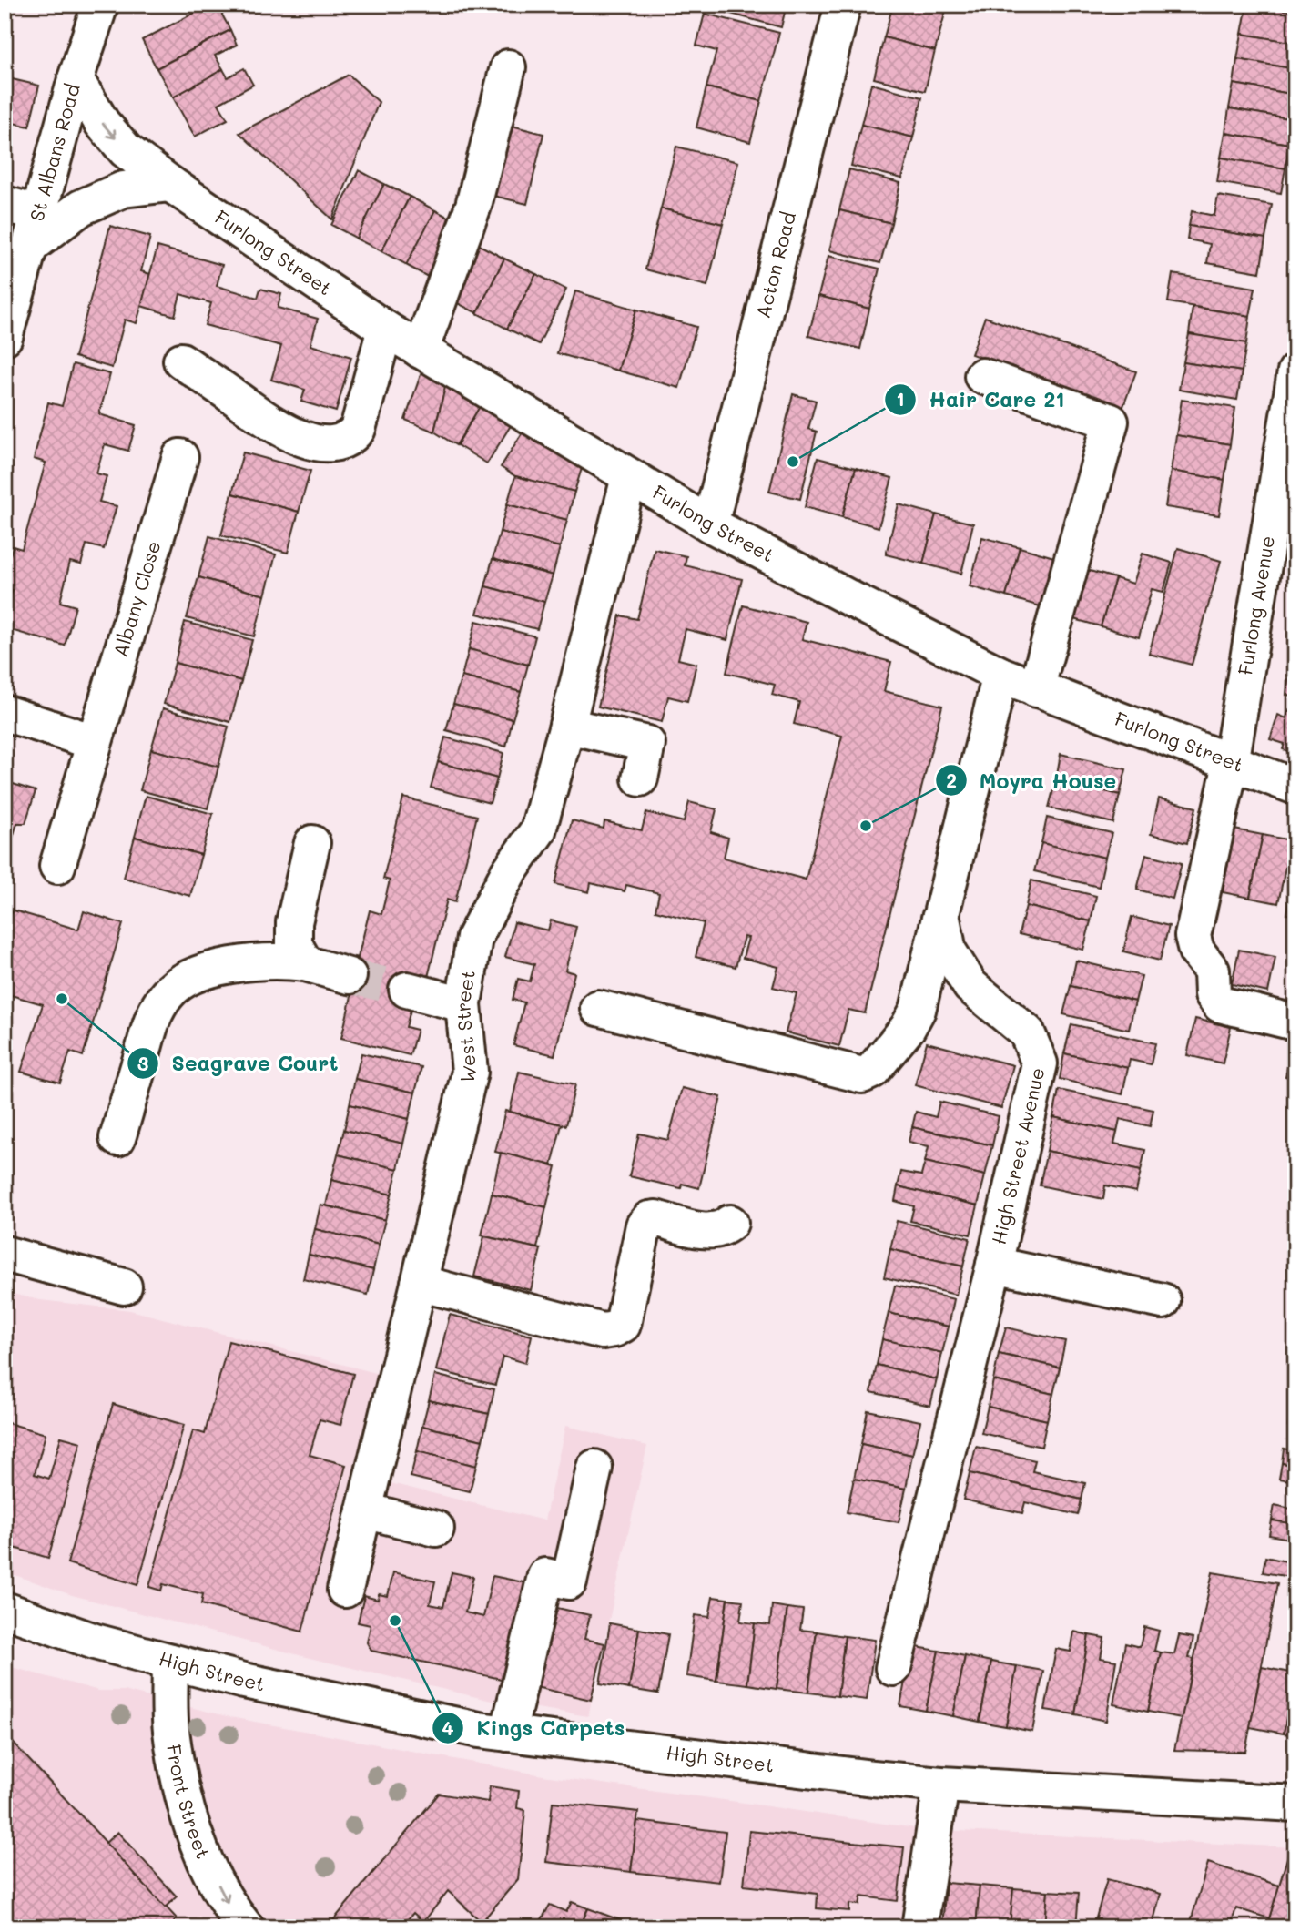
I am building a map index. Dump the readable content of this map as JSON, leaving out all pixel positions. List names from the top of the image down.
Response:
{
  "streets": {
    "street": [
      "St Albans Road",
      "Furlong Street",
      "Acton Road",
      "Albany Close",
      "Furlong Avenue",
      "West Street",
      "High Street Avenue",
      "High Street",
      "Front Street"
    ]
  },
  "crossings": [
    ["St Albans Road", "Furlong Street"],
    ["Furlong Street", "Acton Road"],
    ["Furlong Street", "Furlong Avenue"],
    ["Furlong Street", "West Street"],
    ["Furlong Street", "High Street Avenue"],
    ["High Street", "Front Street"]
  ],
  "one_way": ["Front Street"],
  "places": [
    "Hair Care 21",
    "Moyra House",
    "Seagrave Court",
    "Kings Carpets"
  ]
}
